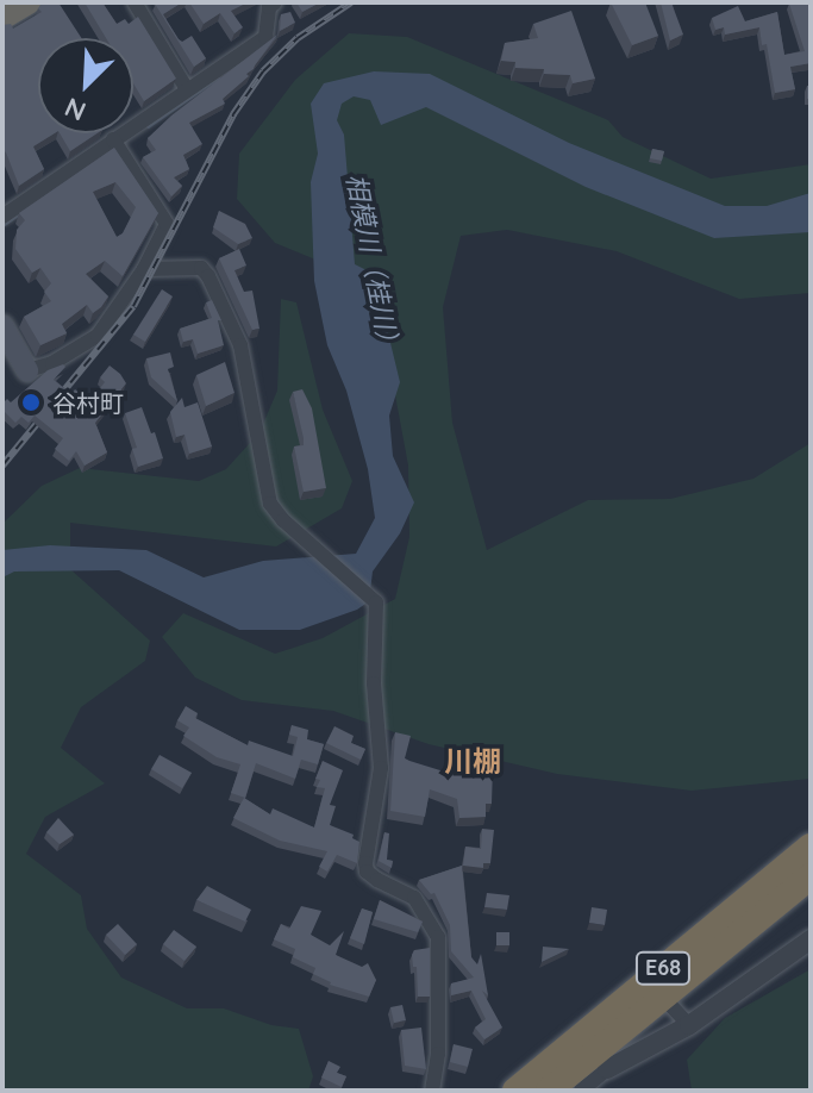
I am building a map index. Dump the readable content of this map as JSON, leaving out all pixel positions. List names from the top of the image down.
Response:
{
  "streets": {
    "highway": ["E68"]
  },
  "districts": ["川棚"],
  "water": ["相模川（桂川）"],
  "places": ["谷村町"],
  "north": "bottom left"
}
